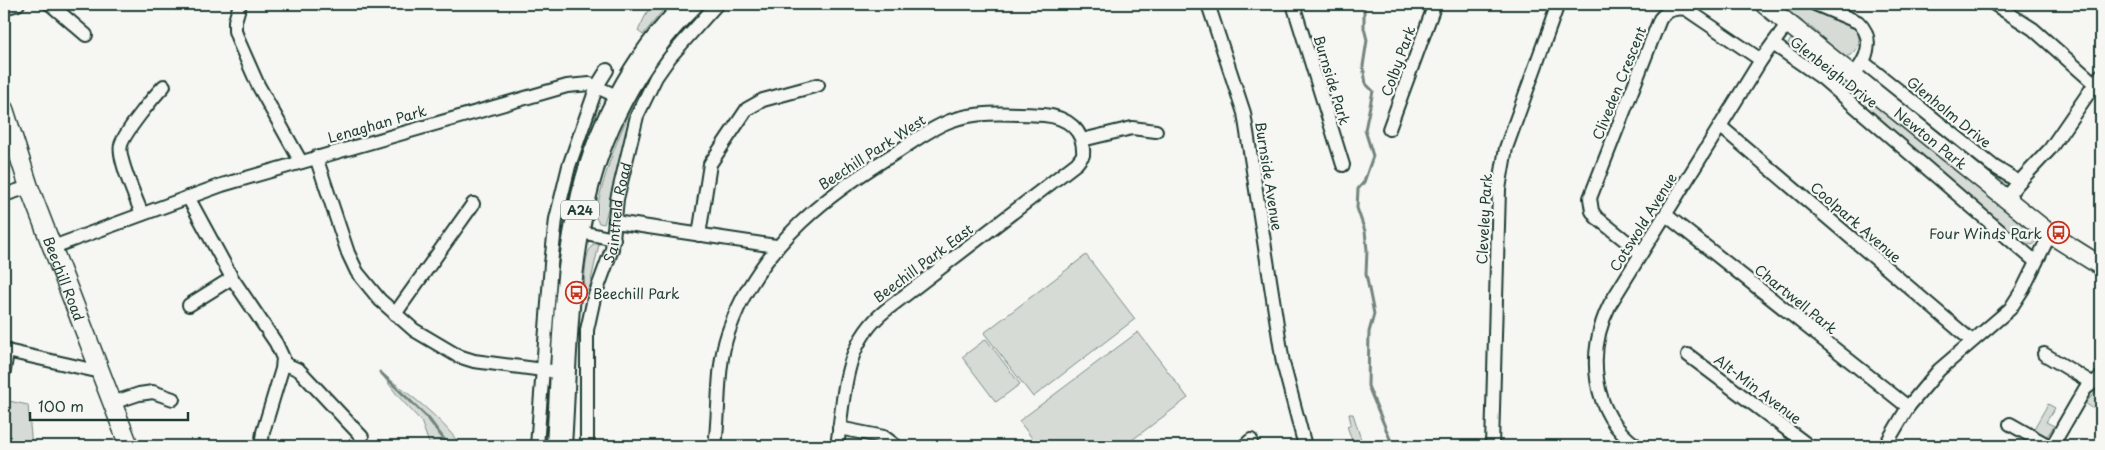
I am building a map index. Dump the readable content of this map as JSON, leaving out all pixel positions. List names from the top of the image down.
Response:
{
  "streets": {
    "highway": ["A24"],
    "street": [
      "Colby Park",
      "Glenbeigh Drive",
      "Burnside Park",
      "Cliveden Crescent",
      "Glenholm Drive",
      "Lenaghan Park",
      "Newton Park",
      "Beechill Park West",
      "Burnside Avenue",
      "Saintfield Road",
      "Cleveley Park",
      "Cotswold Avenue",
      "Coolpark Avenue",
      "Beechill Park East",
      "Beechill Road",
      "Chartwell Park",
      "Alt-Min Avenue"
    ]
  },
  "crossings": [
    ["Glenbeigh Drive", "Cotswold Avenue"],
    ["Cliveden Crescent", "Cotswold Avenue"],
    ["Glenholm Drive", "Newton Park"],
    ["Lenaghan Park", "A24"],
    ["Lenaghan Park", "Beechill Road"],
    ["Newton Park", "Cotswold Avenue"],
    ["Beechill Park West", "Beechill Park East"],
    ["Cotswold Avenue", "Coolpark Avenue"],
    ["Cotswold Avenue", "Chartwell Park"]
  ],
  "places": {
    "bus stop": ["Four Winds Park", "Beechill Park"]
  },
  "scale_bar": "100 m"
}
